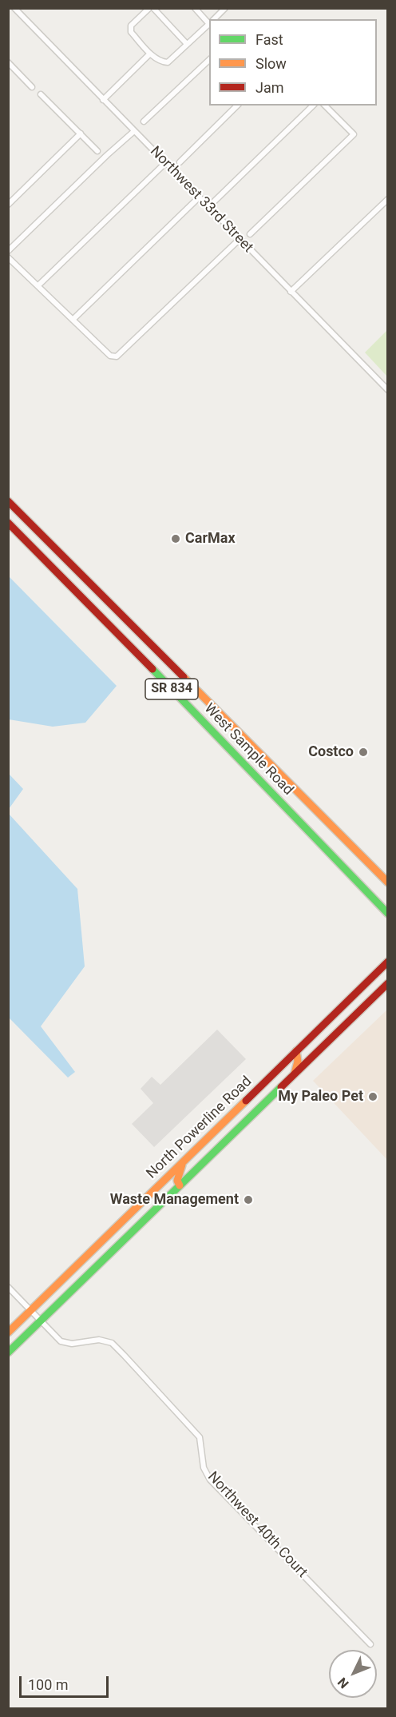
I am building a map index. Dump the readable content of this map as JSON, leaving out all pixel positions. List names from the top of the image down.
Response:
{
  "streets": {
    "main road": ["SR 834", "West Sample Road", "North Powerline Road"],
    "street": ["Northwest 33rd Street", "Northwest 40th Court"]
  },
  "crossings": [
    ["North Powerline Road", "Northwest 40th Court"]
  ],
  "places": [
    "CarMax",
    "Costco",
    "My Paleo Pet",
    "Waste Management"
  ],
  "legend": ["Fast", "Slow", "Jam"],
  "scale_bar": "100 m",
  "north": "bottom left"
}
